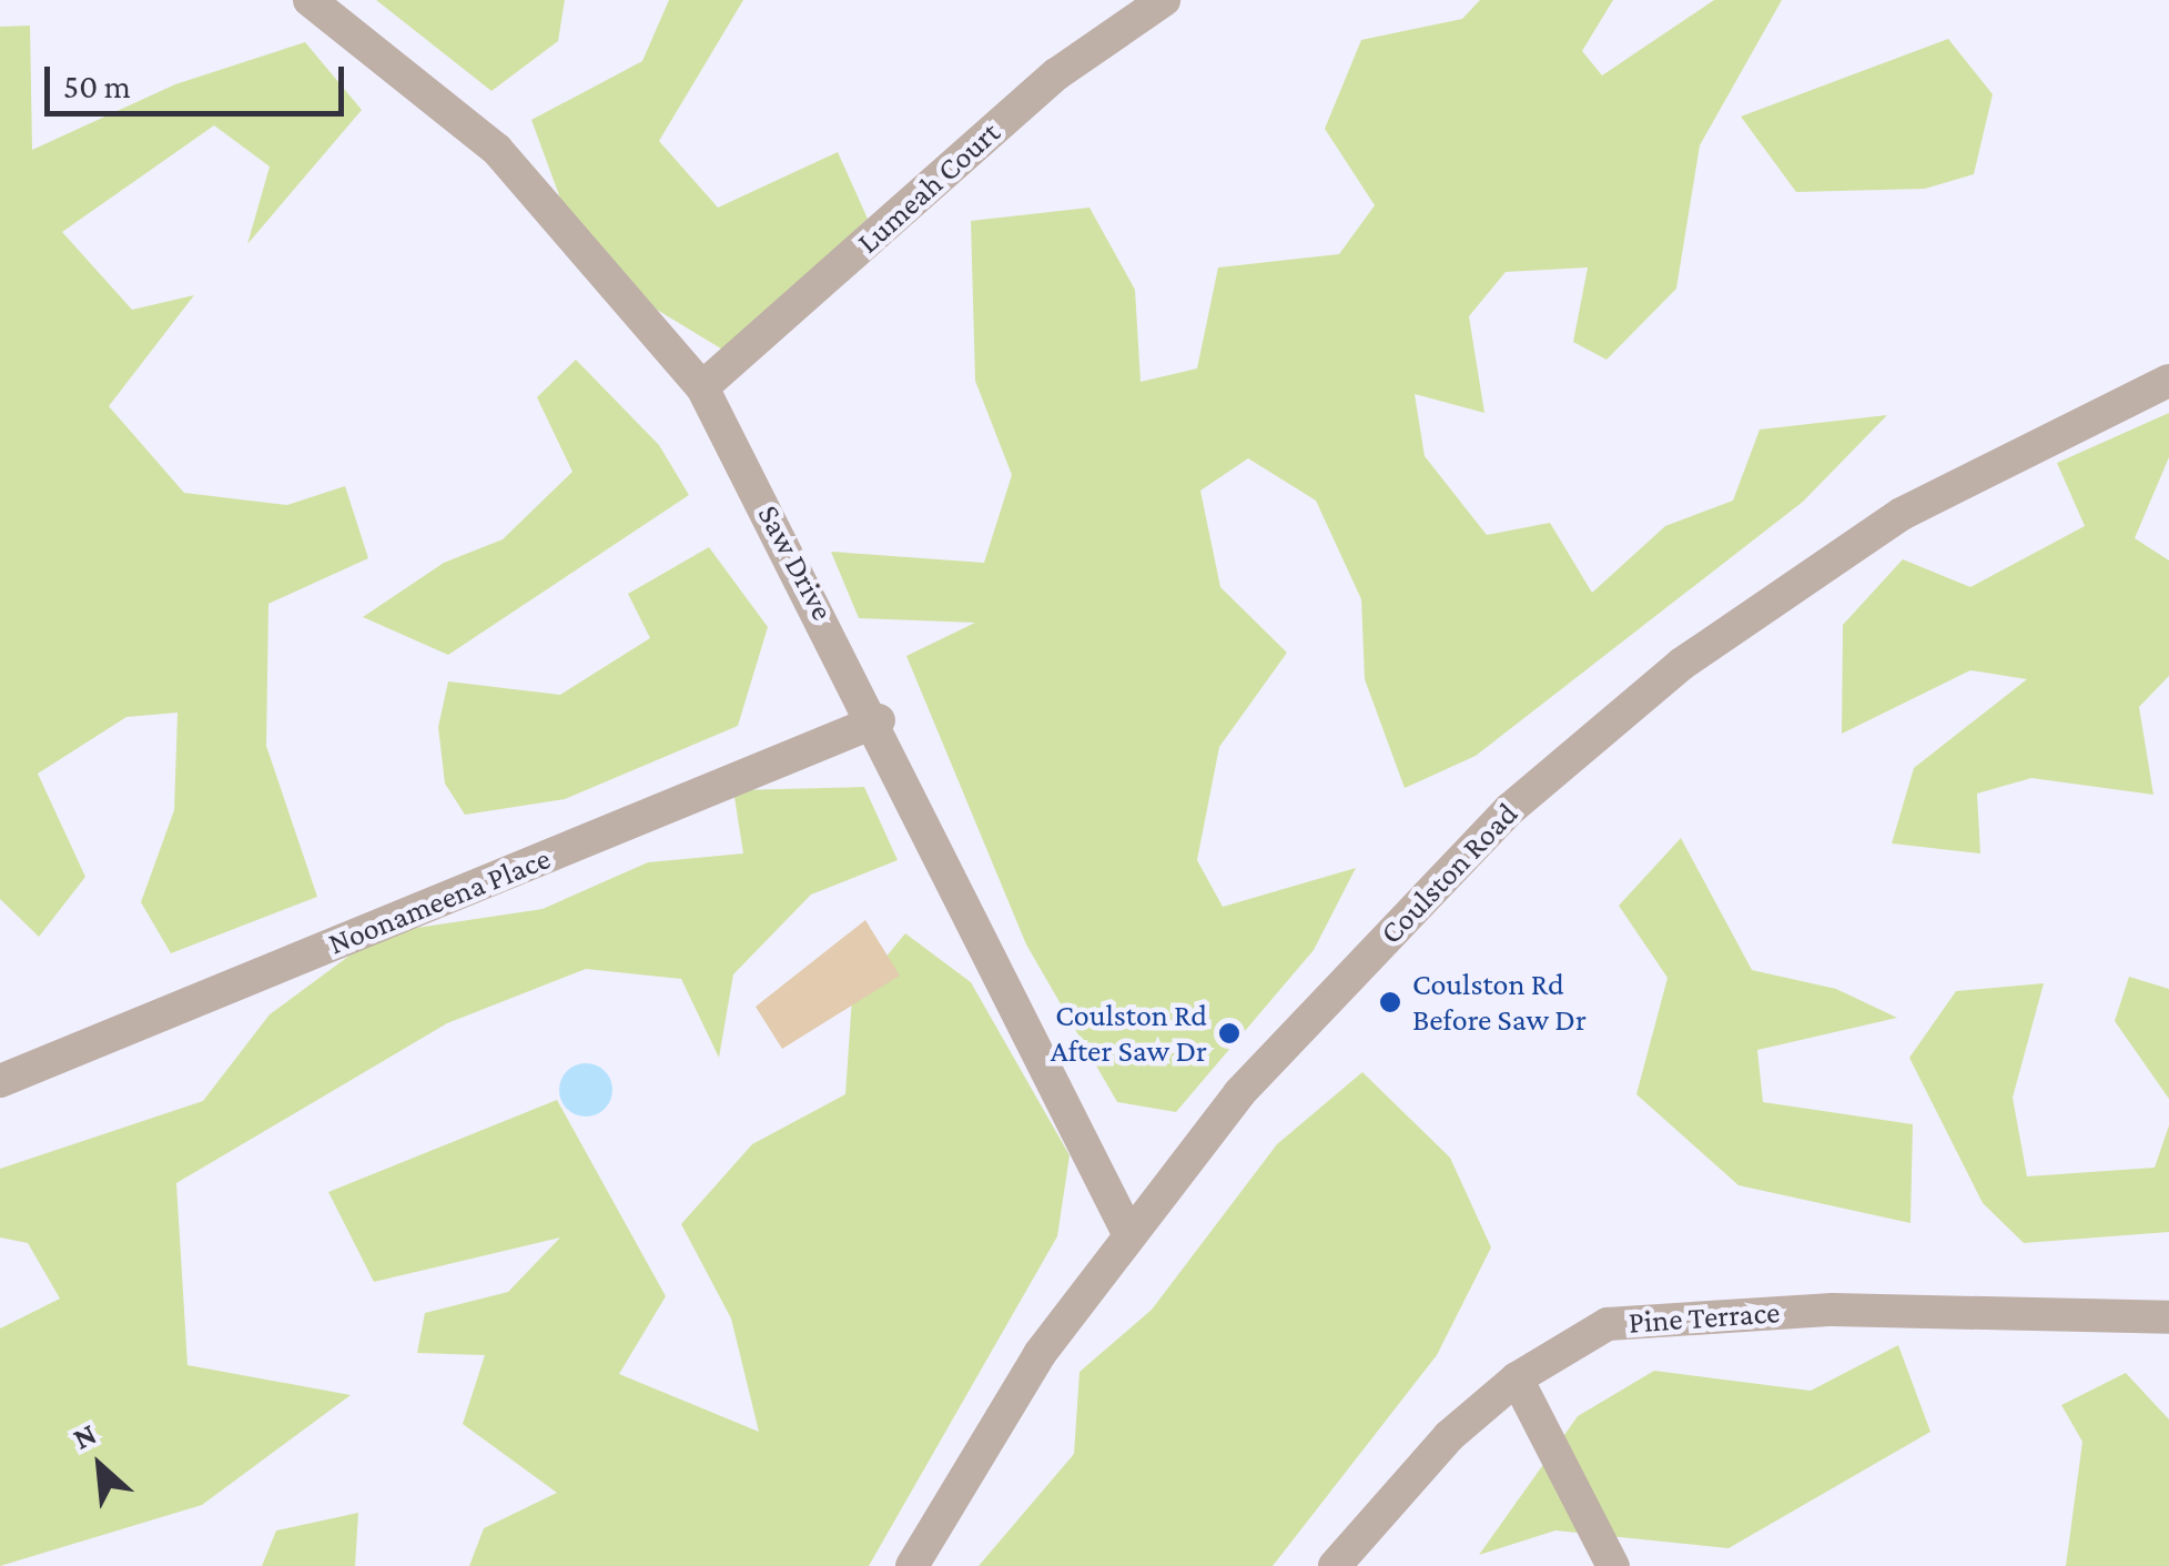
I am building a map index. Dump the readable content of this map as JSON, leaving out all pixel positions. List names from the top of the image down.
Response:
{
  "streets": {
    "street": [
      "Lumeah Court",
      "Saw Drive",
      "Coulston Road",
      "Noonameena Place",
      "Pine Terrace"
    ]
  },
  "crossings": [
    ["Lumeah Court", "Saw Drive"],
    ["Saw Drive", "Coulston Road"],
    ["Saw Drive", "Noonameena Place"]
  ],
  "places": ["Coulston Rd Before Saw Dr", "Coulston Rd After Saw Dr"],
  "scale_bar": "50 m",
  "north": "top left"
}
